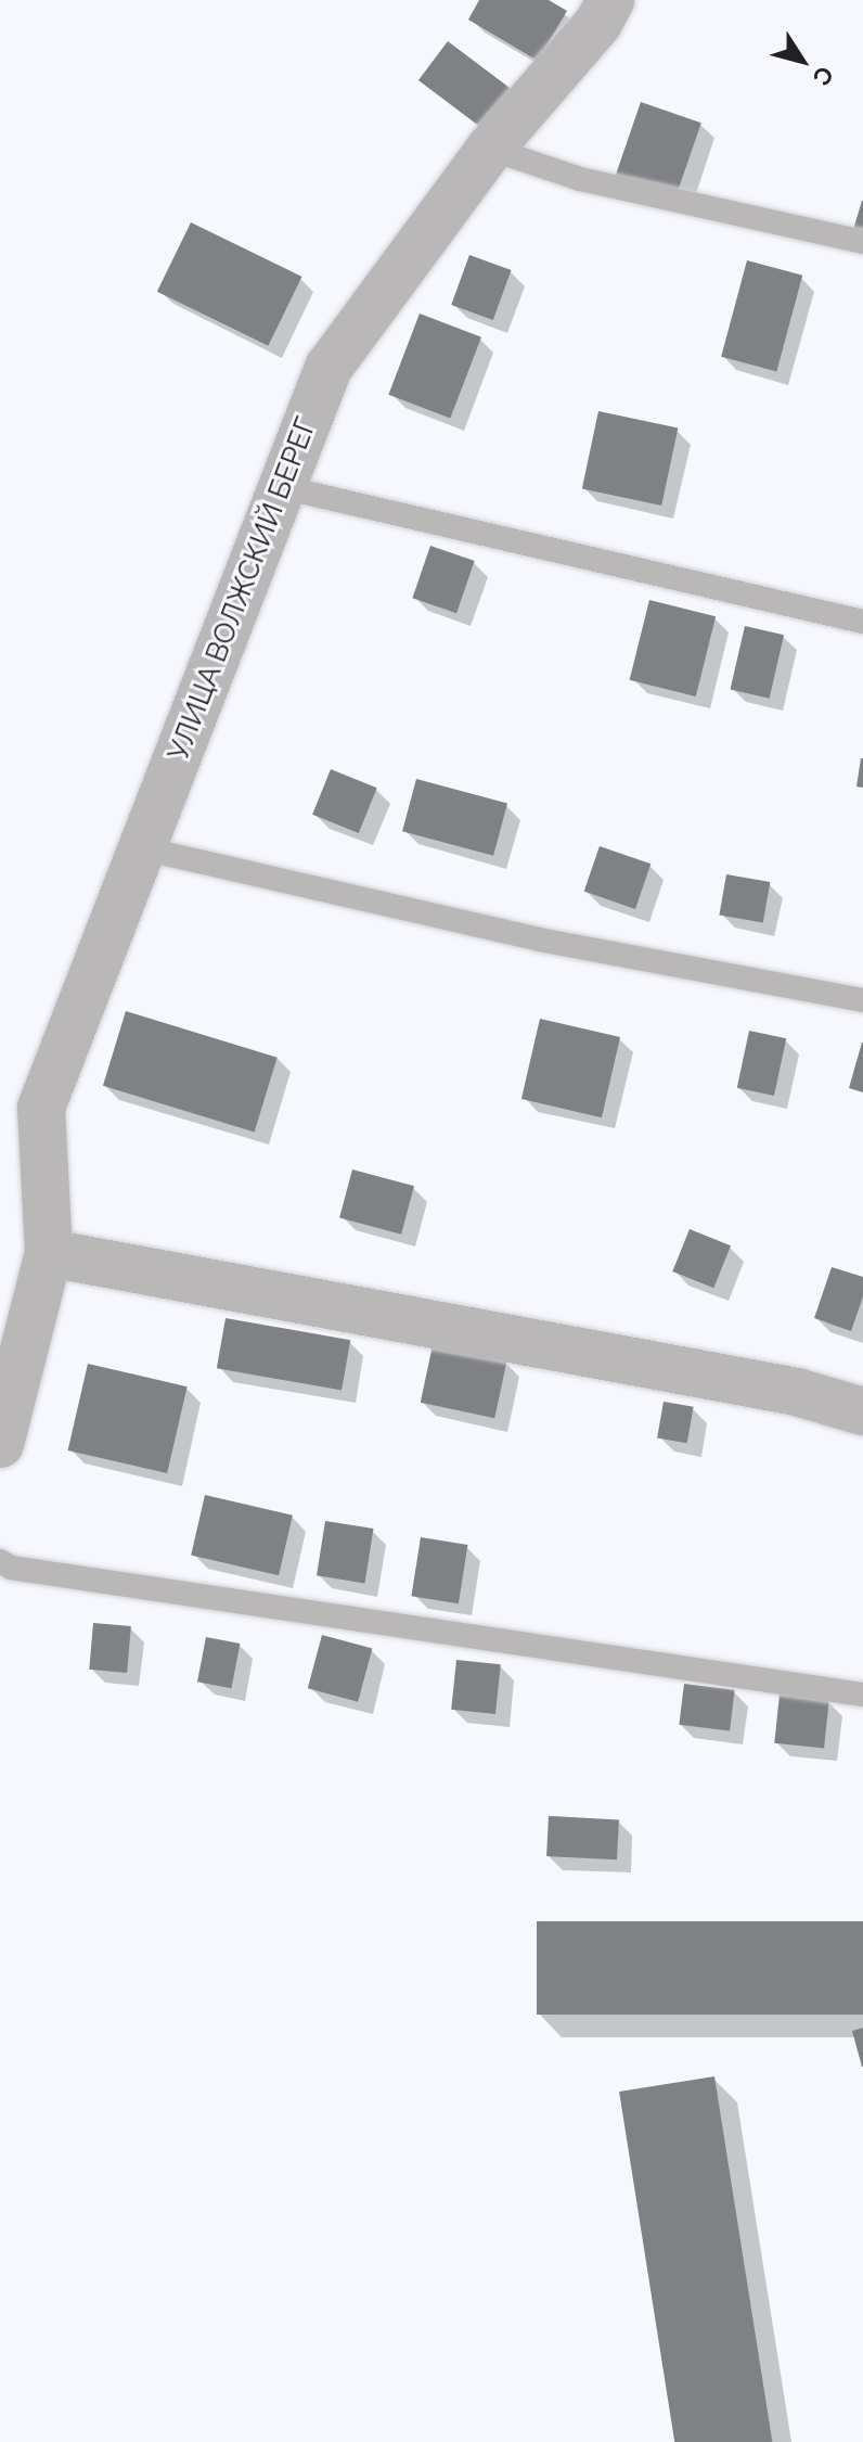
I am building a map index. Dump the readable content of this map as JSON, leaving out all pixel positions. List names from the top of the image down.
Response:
{
  "streets": {
    "street": ["УЛИЦА ВОЛЖСКИЙ БЕРЕГ"]
  },
  "north": "bottom right"
}
